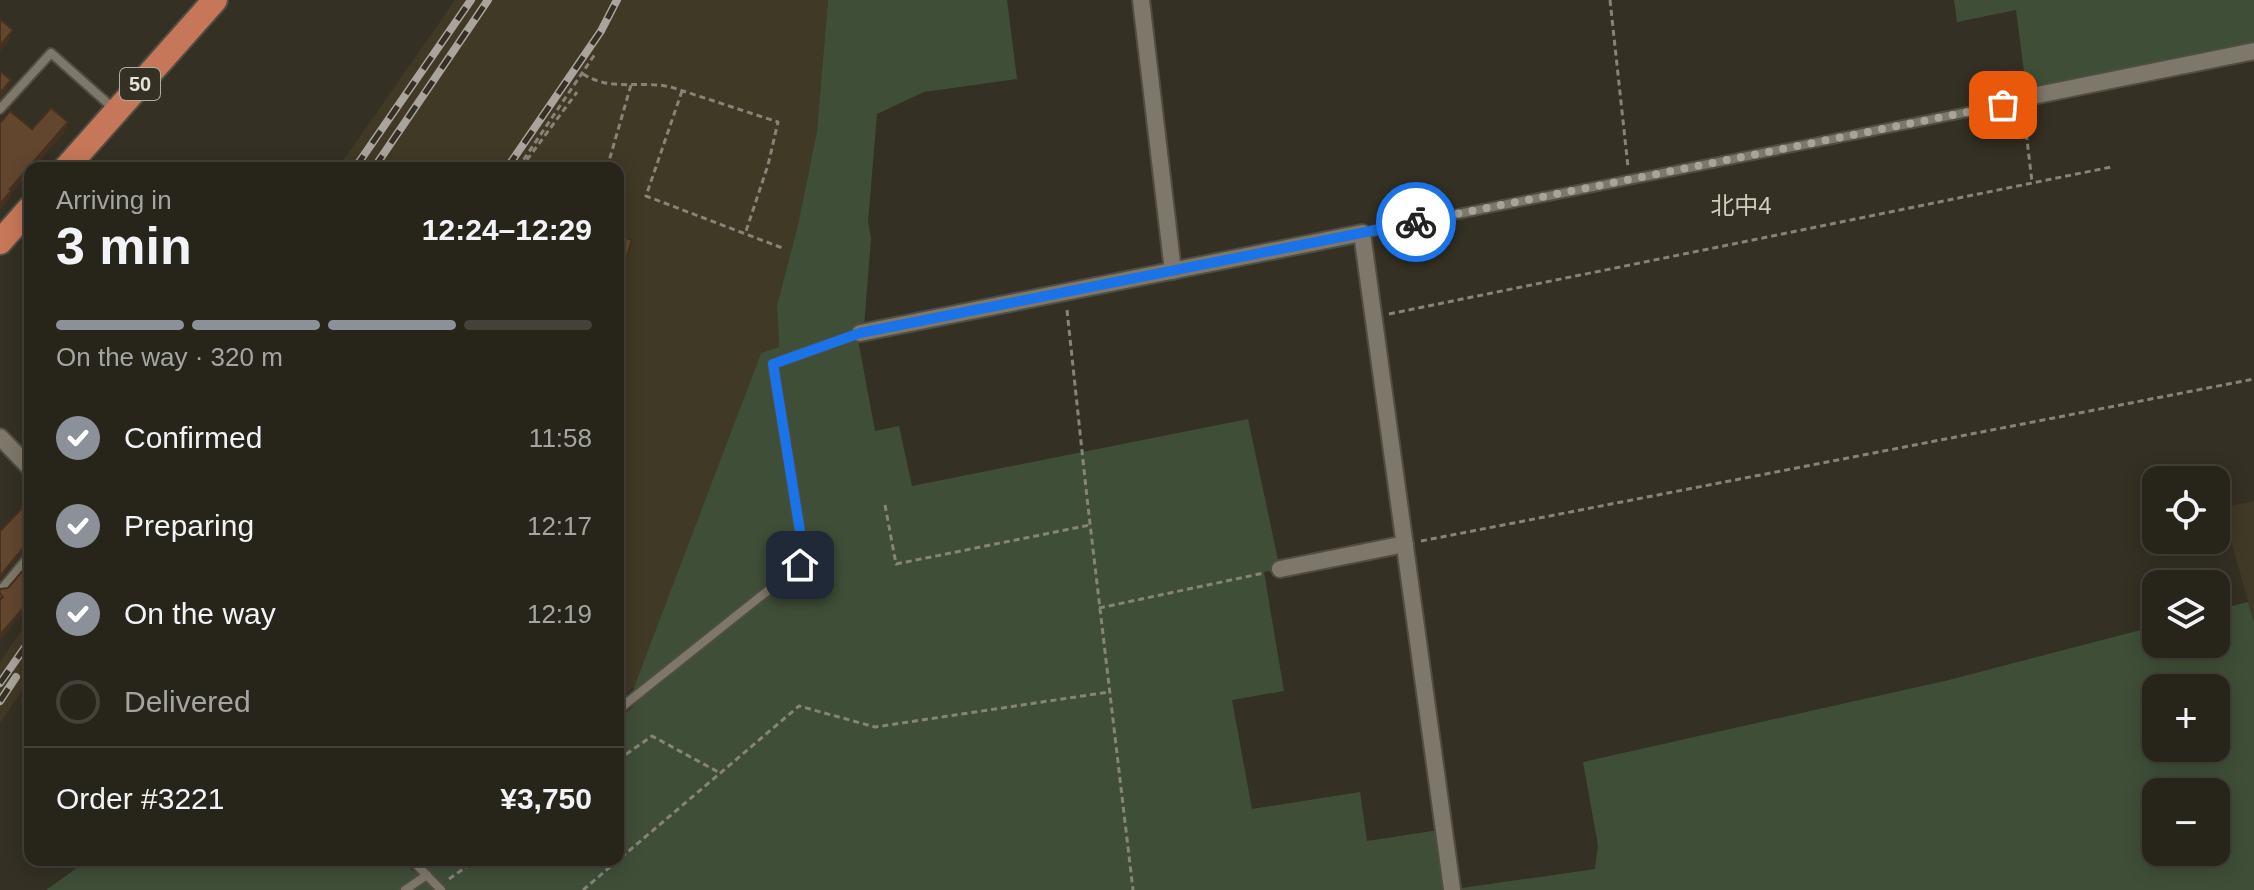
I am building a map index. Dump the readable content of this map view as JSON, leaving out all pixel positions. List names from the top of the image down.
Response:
{
  "streets": {
    "main road": ["50"]
  },
  "districts": ["北中4"],
  "page": {
    "heading": ["3 min", "Arriving in", "12:24–12:29"],
    "panel": ["Order #3221", "¥3,750"],
    "bar": "On the way · 320 m",
    "list": [
      ["Confirmed", "11:58"],
      ["Preparing", "12:17"],
      ["On the way", "12:19"],
      "Delivered"
    ],
    "map_buttons": ["+", "−"]
  }
}
